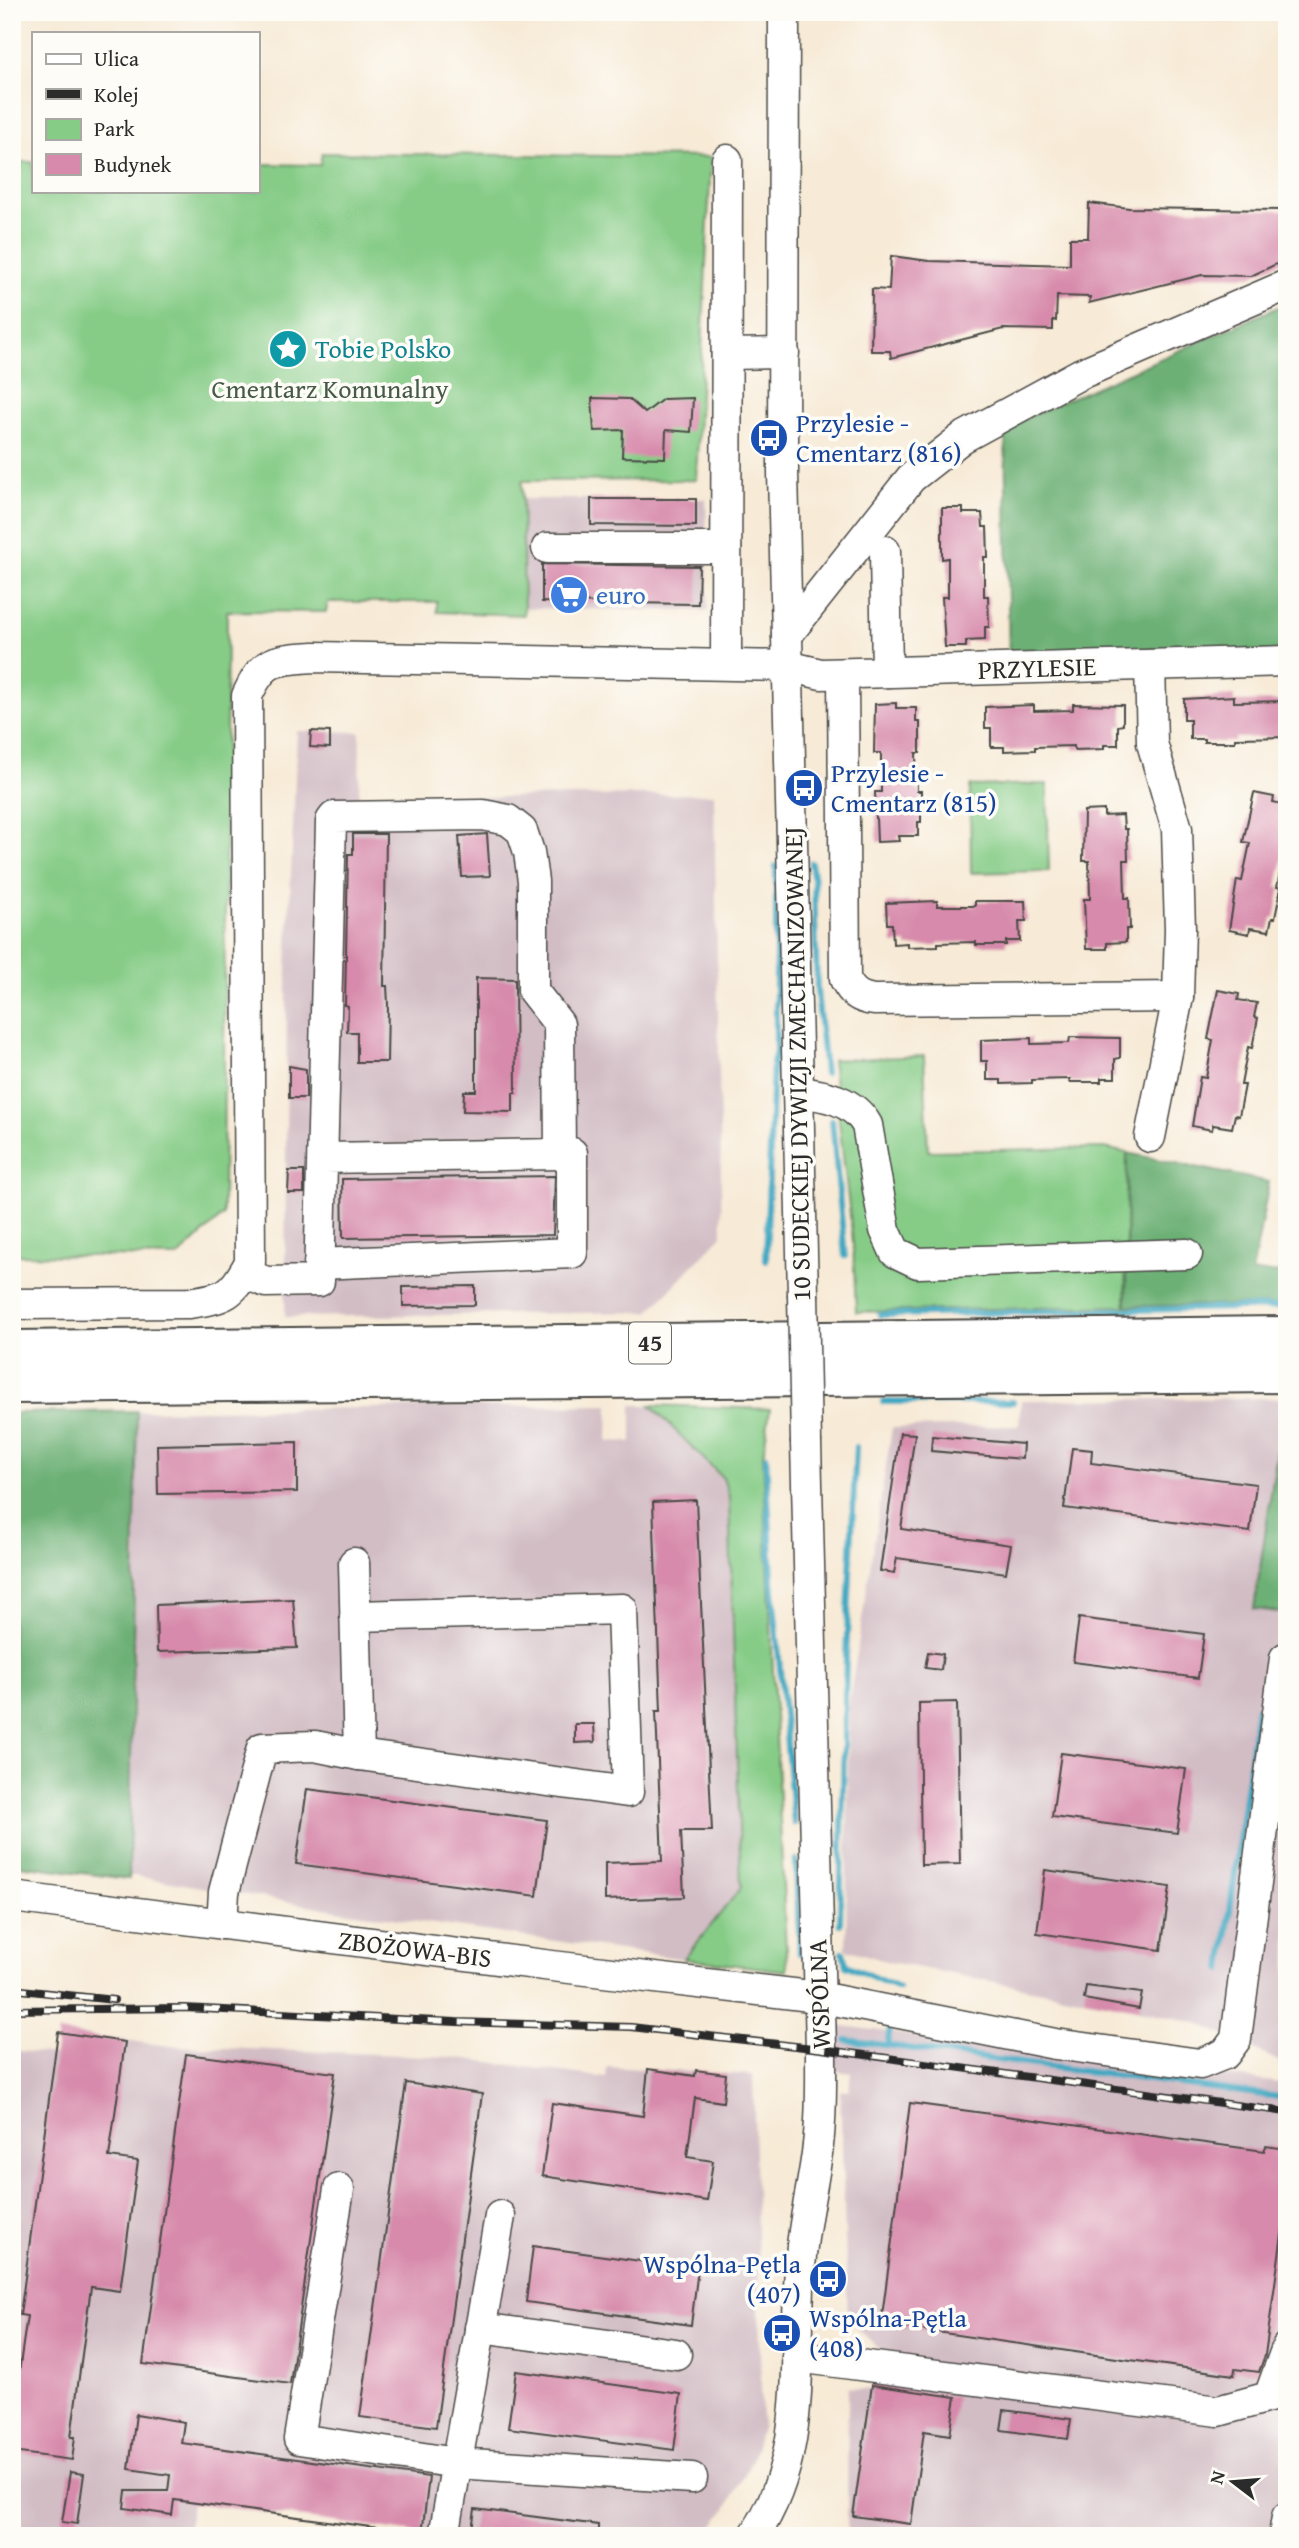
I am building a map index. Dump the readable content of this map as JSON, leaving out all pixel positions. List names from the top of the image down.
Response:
{
  "streets": {
    "main road": ["45"],
    "street": [
      "PRZYLESIE",
      "10 SUDECKIEJ DYWIZJI ZMECHANIZOWANEJ",
      "ZBOŻOWA-BIS",
      "WSPÓLNA"
    ]
  },
  "crossings": [
    ["PRZYLESIE", "10 SUDECKIEJ DYWIZJI ZMECHANIZOWANEJ"],
    ["10 SUDECKIEJ DYWIZJI ZMECHANIZOWANEJ", "WSPÓLNA"],
    ["ZBOŻOWA-BIS", "WSPÓLNA"]
  ],
  "parks": ["Cmentarz Komunalny"],
  "places": {
    "place": ["Tobie Polsko"],
    "bus stop": [
      "Przylesie - Cmentarz (816)",
      "Przylesie - Cmentarz (815)",
      "Wspólna-Pętla (407)",
      "Wspólna-Pętla (408)"
    ],
    "supermarket": ["euro"]
  },
  "legend": [
    "Ulica",
    "Kolej",
    "Park",
    "Budynek"
  ],
  "north": "left"
}
